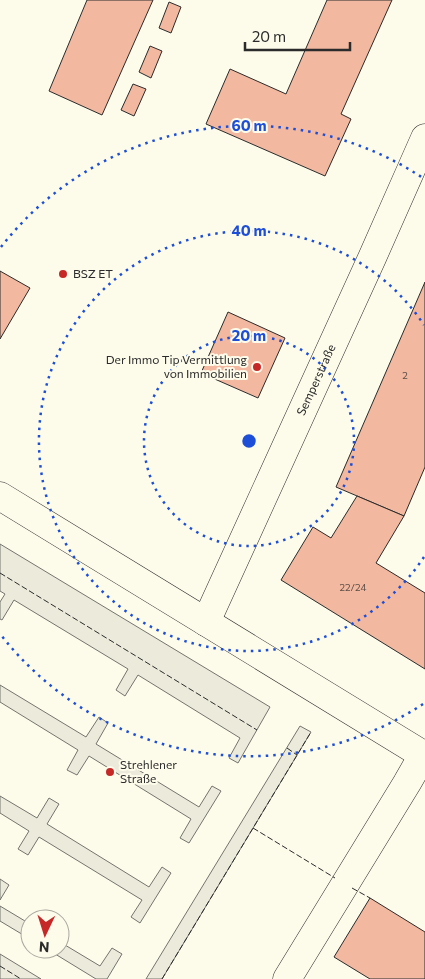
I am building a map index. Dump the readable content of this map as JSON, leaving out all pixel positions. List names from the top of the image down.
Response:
{
  "streets": {
    "street": ["Semperstraße"]
  },
  "places": ["BSZ ET", "Der Immo Tip Vermittlung von Immobilien", "Strehlener Straße"],
  "house_numbers": ["2", "22/24"],
  "scale_bar": "20 m",
  "north": "bottom",
  "rings": ["60 m", "40 m", "20 m"]
}
